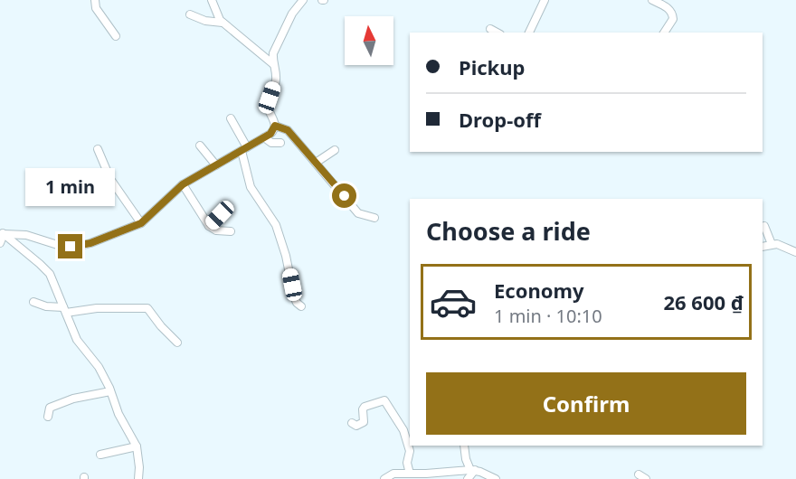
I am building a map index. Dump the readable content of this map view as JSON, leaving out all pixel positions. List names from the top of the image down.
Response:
{
  "north": "top",
  "page": {
    "banner": ["Pickup", "Drop-off"],
    "bubble": "1 min",
    "heading": "Choose a ride",
    "list": [
      {
        "name": "Economy",
        "note": "1 min · 10:10",
        "value": "26 600 ₫"
      }
    ],
    "buttons": "Confirm"
  }
}
